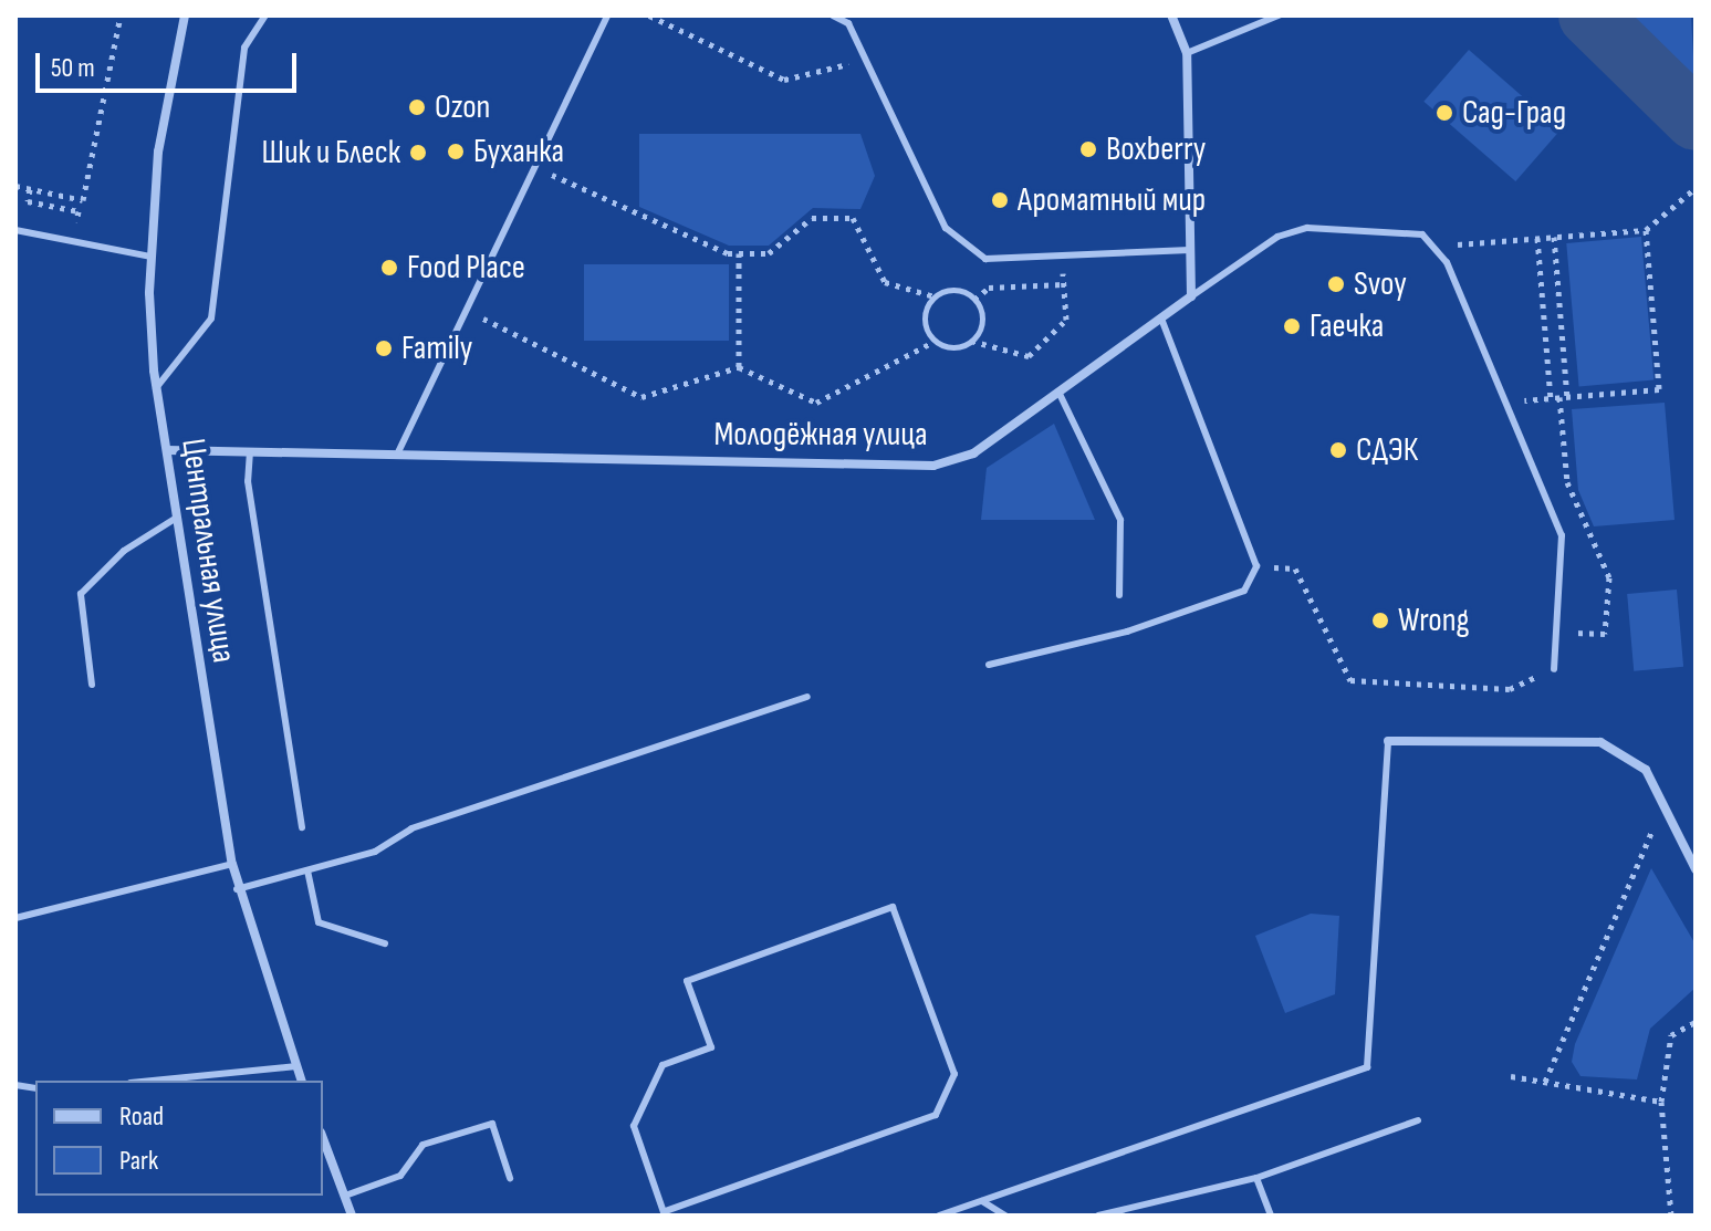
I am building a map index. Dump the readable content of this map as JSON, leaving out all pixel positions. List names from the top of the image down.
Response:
{
  "streets": {
    "street": ["Молодёжная улица", "Центральная улица"]
  },
  "crossings": [
    ["Молодёжная улица", "Центральная улица"]
  ],
  "places": [
    "Ozon",
    "Сад-Град",
    "Boxberry",
    "Буханка",
    "Шик и Блеск",
    "Ароматный мир",
    "Food Place",
    "Svoy",
    "Гаечка",
    "Family",
    "СДЭК",
    "Wrong"
  ],
  "legend": ["Road", "Park"],
  "scale_bar": "50 m"
}
